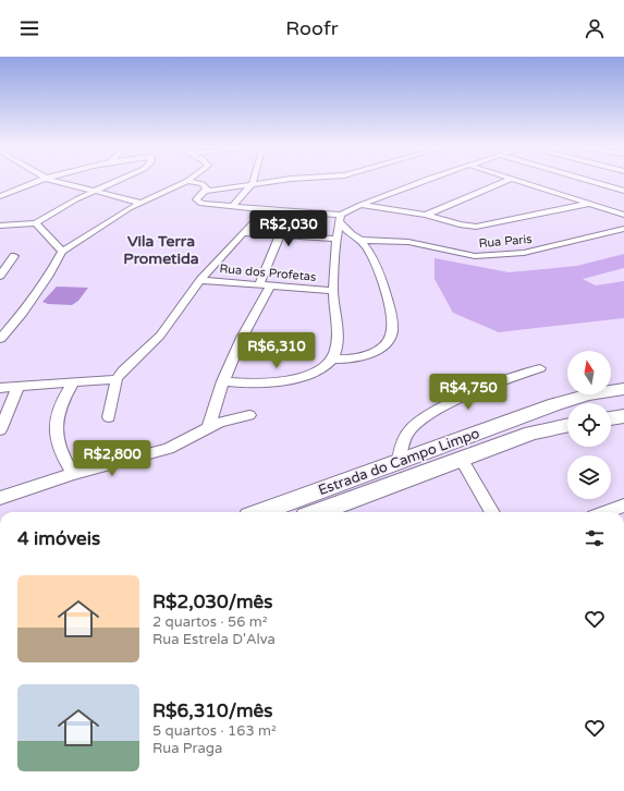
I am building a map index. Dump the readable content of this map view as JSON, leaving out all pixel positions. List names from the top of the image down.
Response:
{
  "streets": {
    "street": ["Rua Paris", "Rua dos Profetas", "Estrada do Campo Limpo"]
  },
  "districts": ["Vila Terra Prometida"],
  "north": "top",
  "page": {
    "header": "Roofr",
    "price": [
      "R$2,030",
      "R$6,310",
      "R$4,750",
      "R$2,800"
    ],
    "heading": "4 imóveis",
    "list": [
      {
        "name": "R$2,030/mês",
        "note": "2 quartos · 56 m² · Rua Estrela D'Alva"
      },
      {
        "name": "R$6,310/mês",
        "note": "5 quartos · 163 m² · Rua Praga"
      }
    ]
  }
}
